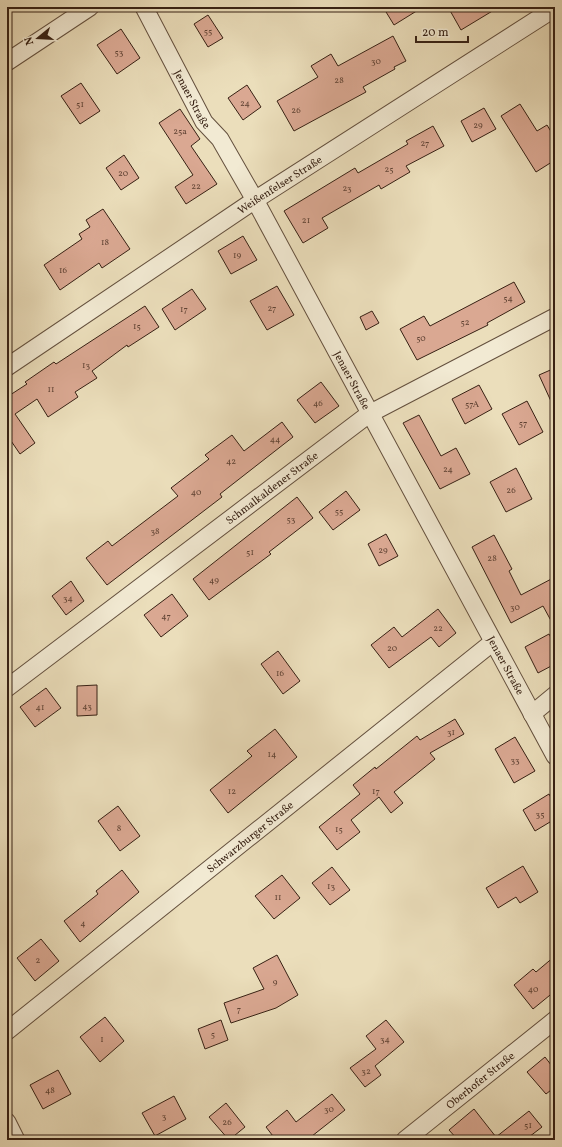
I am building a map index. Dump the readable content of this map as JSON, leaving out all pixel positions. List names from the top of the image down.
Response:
{
  "streets": {
    "street": [
      "Jenaer Straße",
      "Weißenfelser Straße",
      "Schmalkaldener Straße",
      "Schwarzburger Straße",
      "Oberhofer Straße"
    ]
  },
  "crossings": [
    ["Jenaer Straße", "Weißenfelser Straße"],
    ["Jenaer Straße", "Schmalkaldener Straße"],
    ["Jenaer Straße", "Schwarzburger Straße"]
  ],
  "house_numbers": [
    "55",
    "53",
    "30",
    "28",
    "24",
    "51",
    "26",
    "29",
    "25a",
    "27",
    "25",
    "20",
    "22",
    "23",
    "21",
    "18",
    "19",
    "16",
    "54",
    "27",
    "17",
    "52",
    "15",
    "50",
    "13",
    "11",
    "46",
    "57A",
    "57",
    "44",
    "42",
    "24",
    "26",
    "40",
    "55",
    "53",
    "38",
    "29",
    "51",
    "28",
    "49",
    "34",
    "30",
    "47",
    "22",
    "20",
    "16",
    "43",
    "41",
    "31",
    "14",
    "33",
    "12",
    "17",
    "35",
    "8",
    "15",
    "13",
    "11",
    "4",
    "2",
    "9",
    "40",
    "7",
    "5",
    "1",
    "34",
    "32",
    "48",
    "30",
    "3",
    "26",
    "51"
  ],
  "scale_bar": "20 m",
  "north": "left"
}
